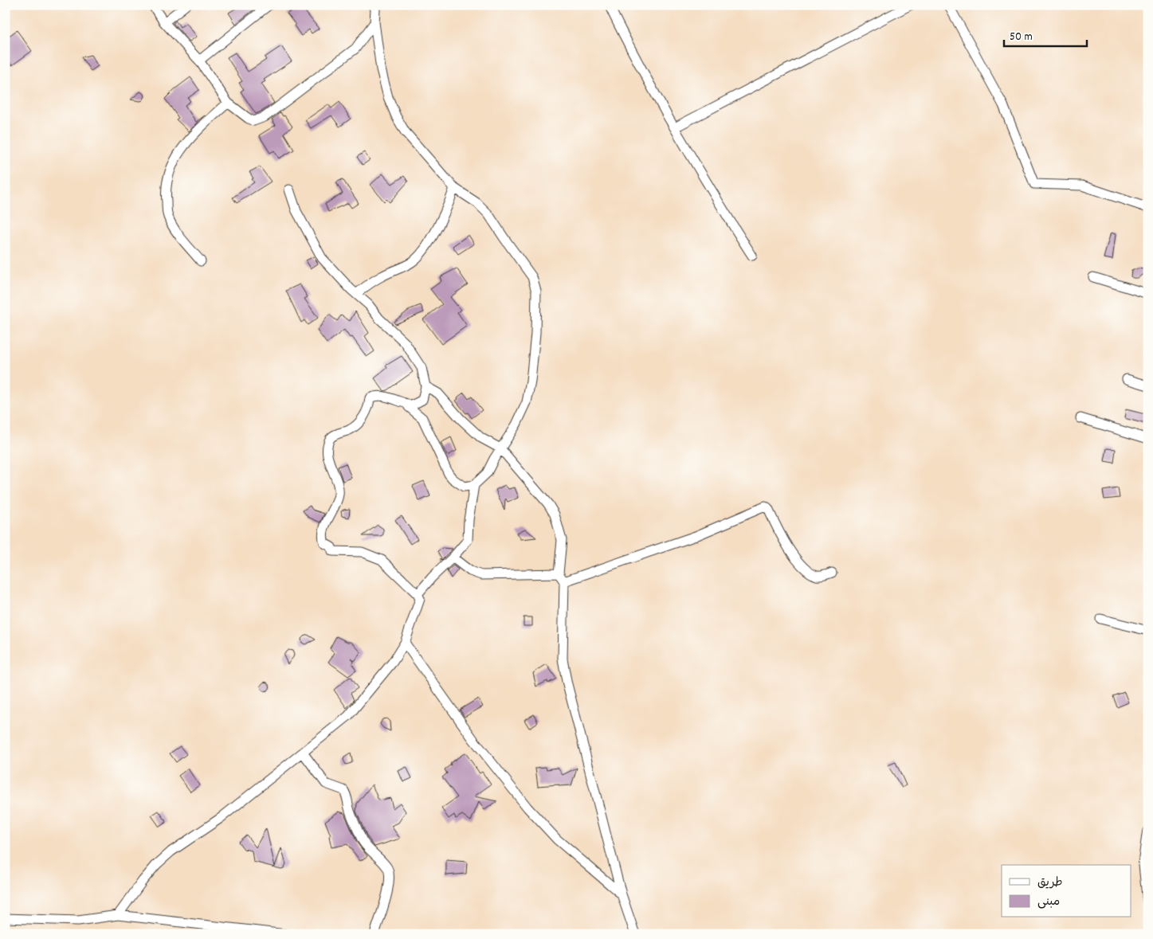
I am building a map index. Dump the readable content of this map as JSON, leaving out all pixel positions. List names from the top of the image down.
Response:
{
  "legend": ["طريق", "مبنى"],
  "scale_bar": "50 m"
}
